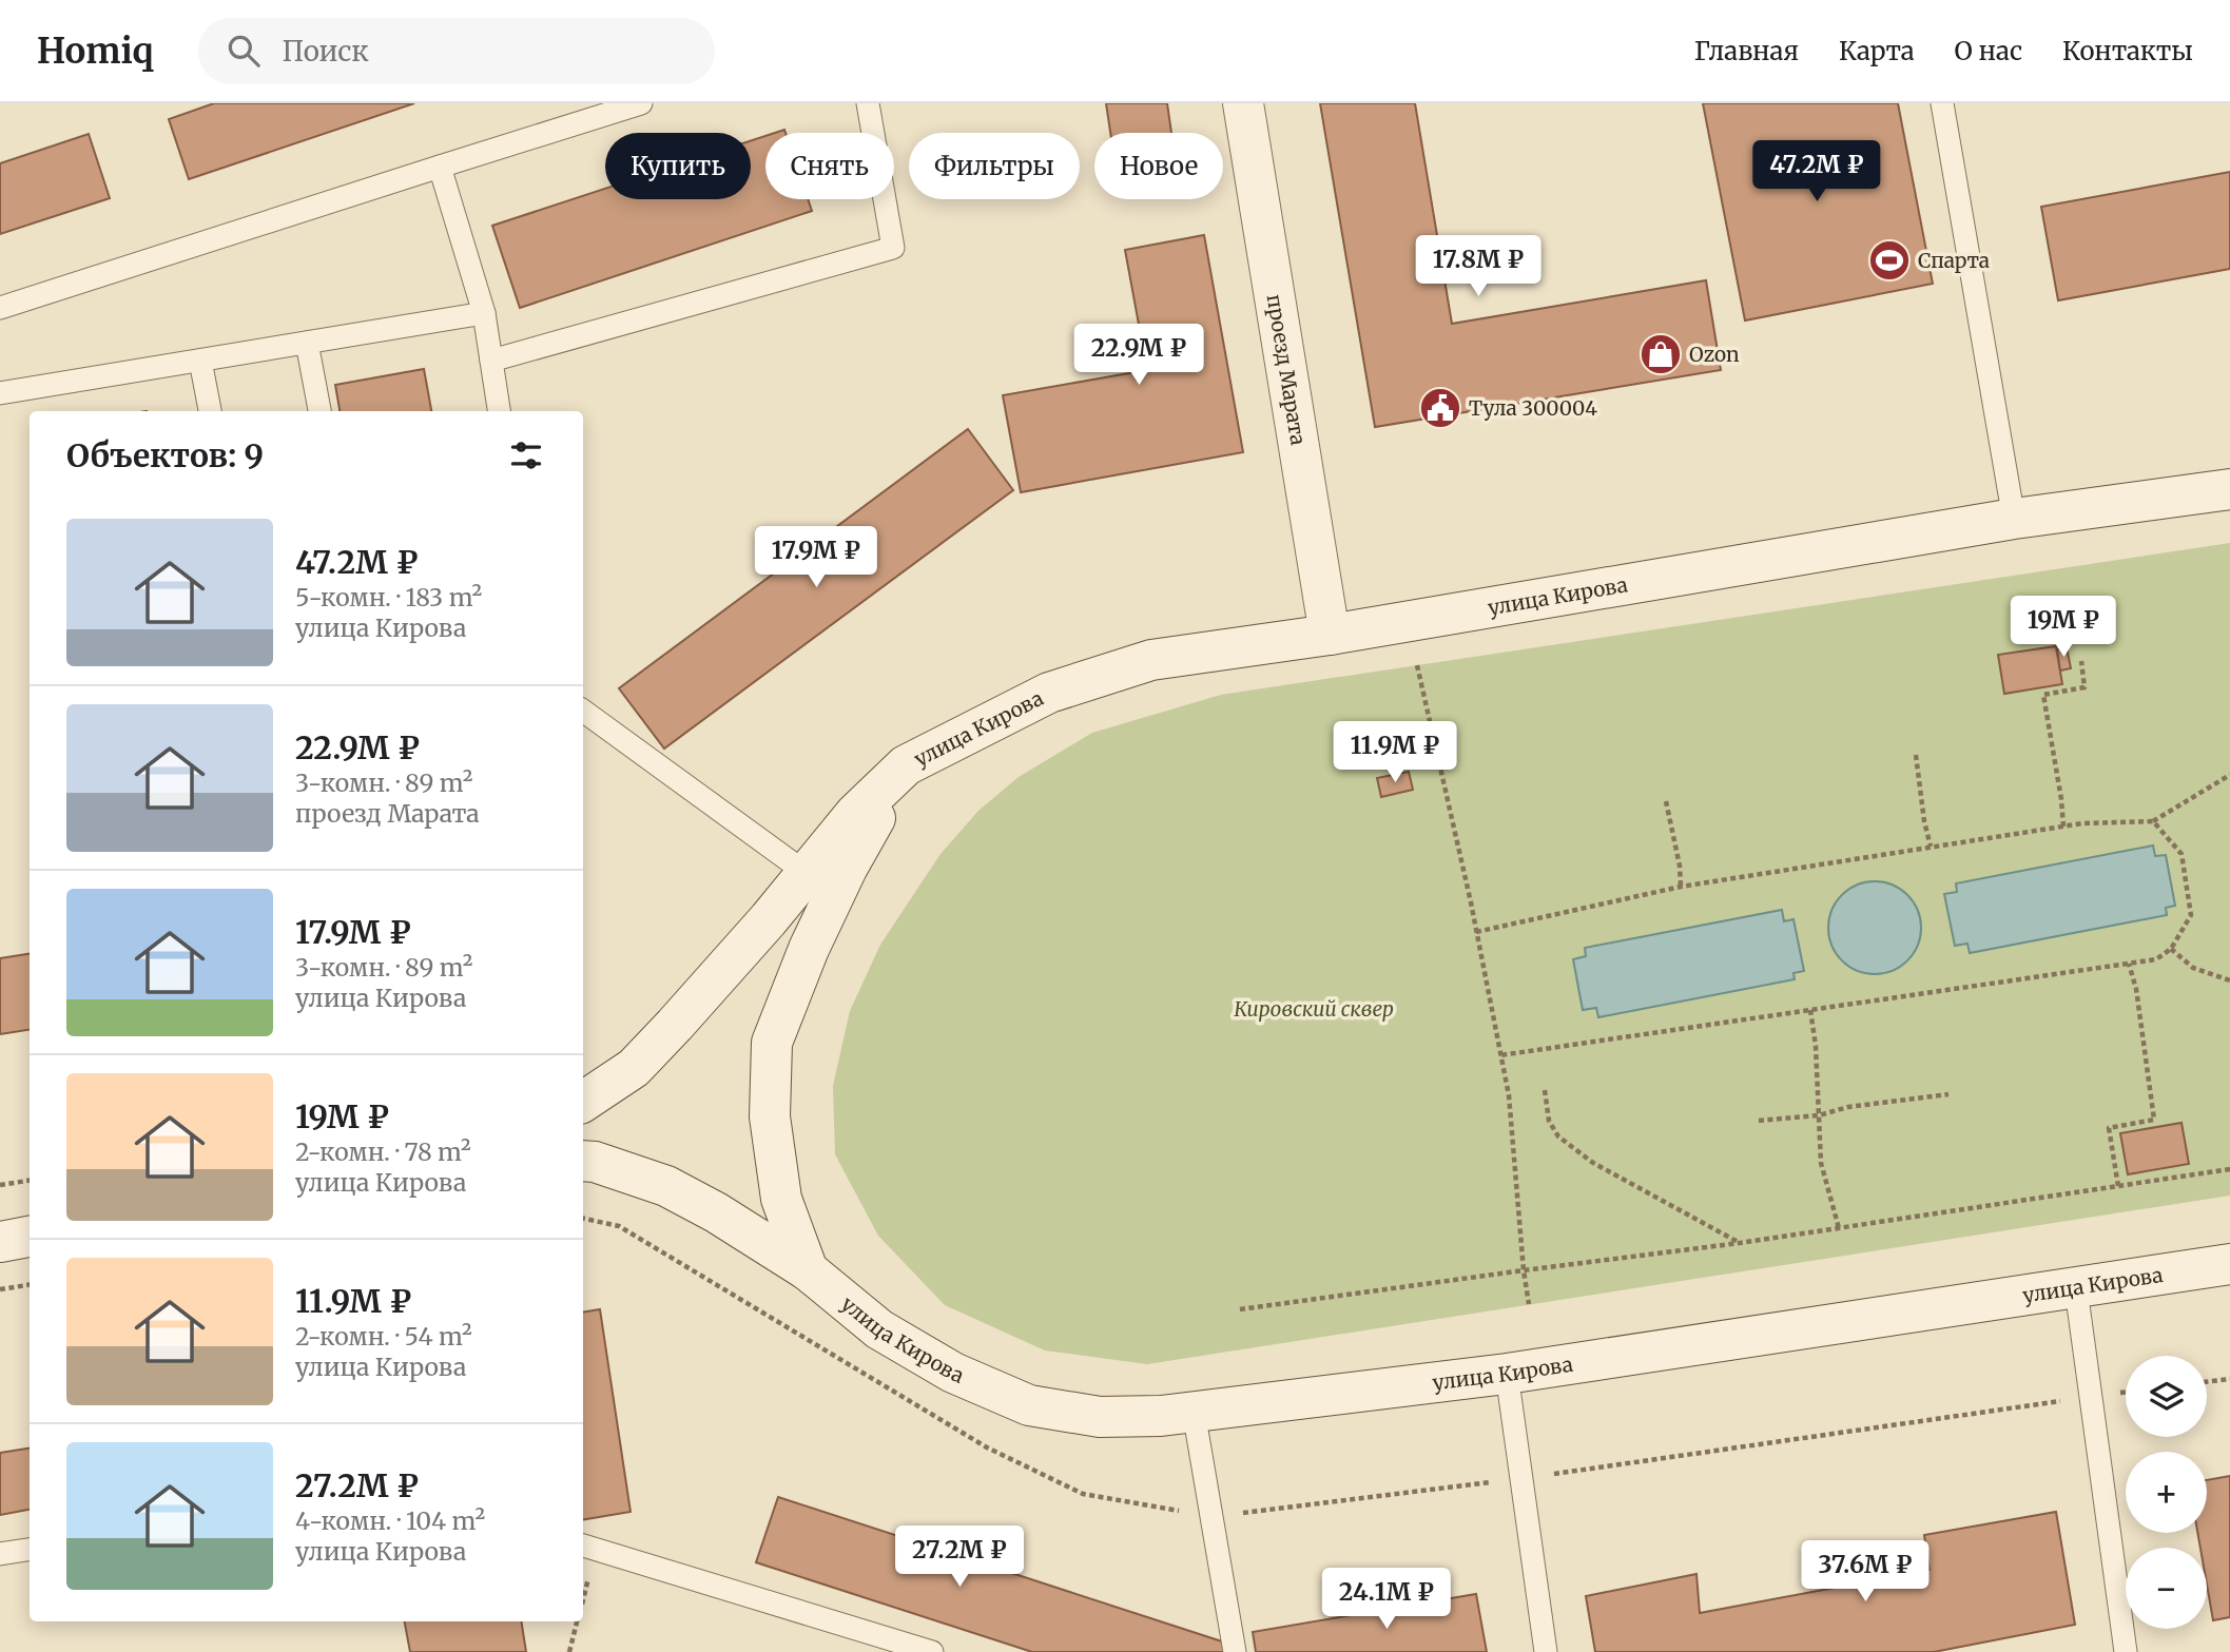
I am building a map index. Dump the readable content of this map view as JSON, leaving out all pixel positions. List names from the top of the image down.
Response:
{
  "streets": {
    "main road": ["проезд Марата", "улица Кирова"]
  },
  "crossings": [
    ["проезд Марата", "улица Кирова"]
  ],
  "parks": ["Кировский сквер"],
  "places": {
    "sports": ["Спарта"],
    "shop": ["Ozon"],
    "public building": ["Тула 300004"]
  },
  "page": {
    "header": "Homiq",
    "search": "Поиск",
    "nav": [
      "Главная",
      "Карта",
      "О нас",
      "Контакты"
    ],
    "chip": [
      "Купить",
      "Снять",
      "Фильтры",
      "Новое"
    ],
    "price": [
      "47.2M ₽",
      "17.8M ₽",
      "22.9M ₽",
      "17.9M ₽",
      "19M ₽",
      "11.9M ₽",
      "27.2M ₽",
      "37.6M ₽",
      "24.1M ₽"
    ],
    "heading": "Объектов: 9",
    "list": [
      {
        "name": "47.2M ₽",
        "note": "5-комн. · 183 m² · улица Кирова"
      },
      {
        "name": "22.9M ₽",
        "note": "3-комн. · 89 m² · проезд Марата"
      },
      {
        "name": "17.9M ₽",
        "note": "3-комн. · 89 m² · улица Кирова"
      },
      {
        "name": "19M ₽",
        "note": "2-комн. · 78 m² · улица Кирова"
      },
      {
        "name": "11.9M ₽",
        "note": "2-комн. · 54 m² · улица Кирова"
      },
      {
        "name": "27.2M ₽",
        "note": "4-комн. · 104 m² · улица Кирова"
      }
    ],
    "map_buttons": ["+", "−"]
  }
}
